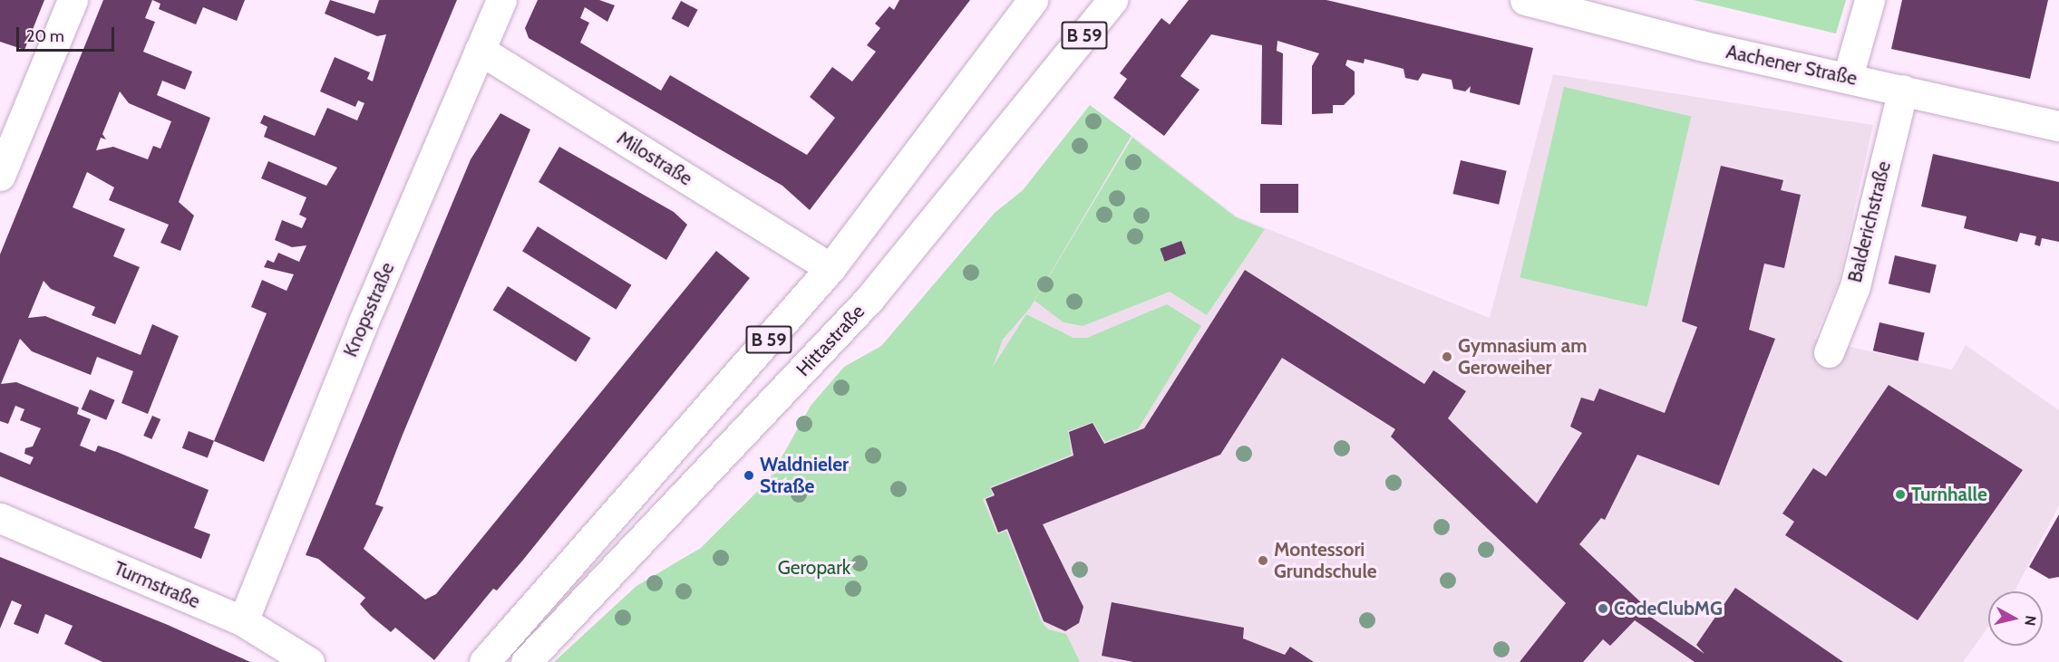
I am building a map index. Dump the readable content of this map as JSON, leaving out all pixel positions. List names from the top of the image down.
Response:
{
  "streets": {
    "street": [
      "B 59",
      "Aachener Straße",
      "Milostraße",
      "Balderichstraße",
      "Knopsstraße",
      "Hittastraße",
      "Turmstraße"
    ]
  },
  "crossings": [
    ["B 59", "Milostraße"],
    ["Aachener Straße", "Balderichstraße"],
    ["Milostraße", "Knopsstraße"],
    ["Knopsstraße", "Turmstraße"]
  ],
  "parks": ["Geropark"],
  "places": [
    "Gymnasium am Geroweiher",
    "Waldnieler Straße",
    "Turnhalle",
    "Montessori Grundschule",
    "CodeClubMG"
  ],
  "scale_bar": "20 m",
  "north": "right"
}
